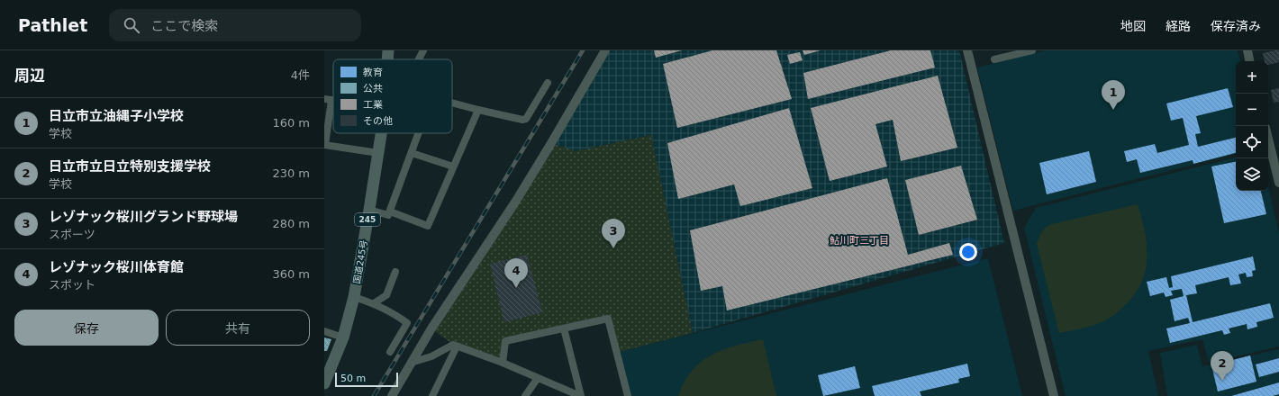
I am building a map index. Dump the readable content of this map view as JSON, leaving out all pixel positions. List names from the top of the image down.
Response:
{
  "streets": {
    "highway": ["245", "国道245号"]
  },
  "districts": ["鮎川町三丁目"],
  "legend": [
    "教育",
    "公共",
    "工業",
    "その他"
  ],
  "scale_bar": "50 m",
  "page": {
    "header": "Pathlet",
    "search": "ここで検索",
    "nav": ["地図", "経路", "保存済み"],
    "heading": ["周辺", "4件"],
    "map_buttons": ["+", "−"],
    "pins": [
      "1",
      "3",
      "4",
      "2"
    ],
    "list": [
      {
        "mark": "1",
        "name": "日立市立油縄子小学校",
        "note": "学校",
        "value": "160 m"
      },
      {
        "mark": "2",
        "name": "日立市立日立特別支援学校",
        "note": "学校",
        "value": "230 m"
      },
      {
        "mark": "3",
        "name": "レゾナック桜川グランド野球場",
        "note": "スポーツ",
        "value": "280 m"
      },
      {
        "mark": "4",
        "name": "レゾナック桜川体育館",
        "note": "スポット",
        "value": "360 m"
      }
    ],
    "buttons": ["保存", "共有"],
    "scale": "50 m"
  }
}
